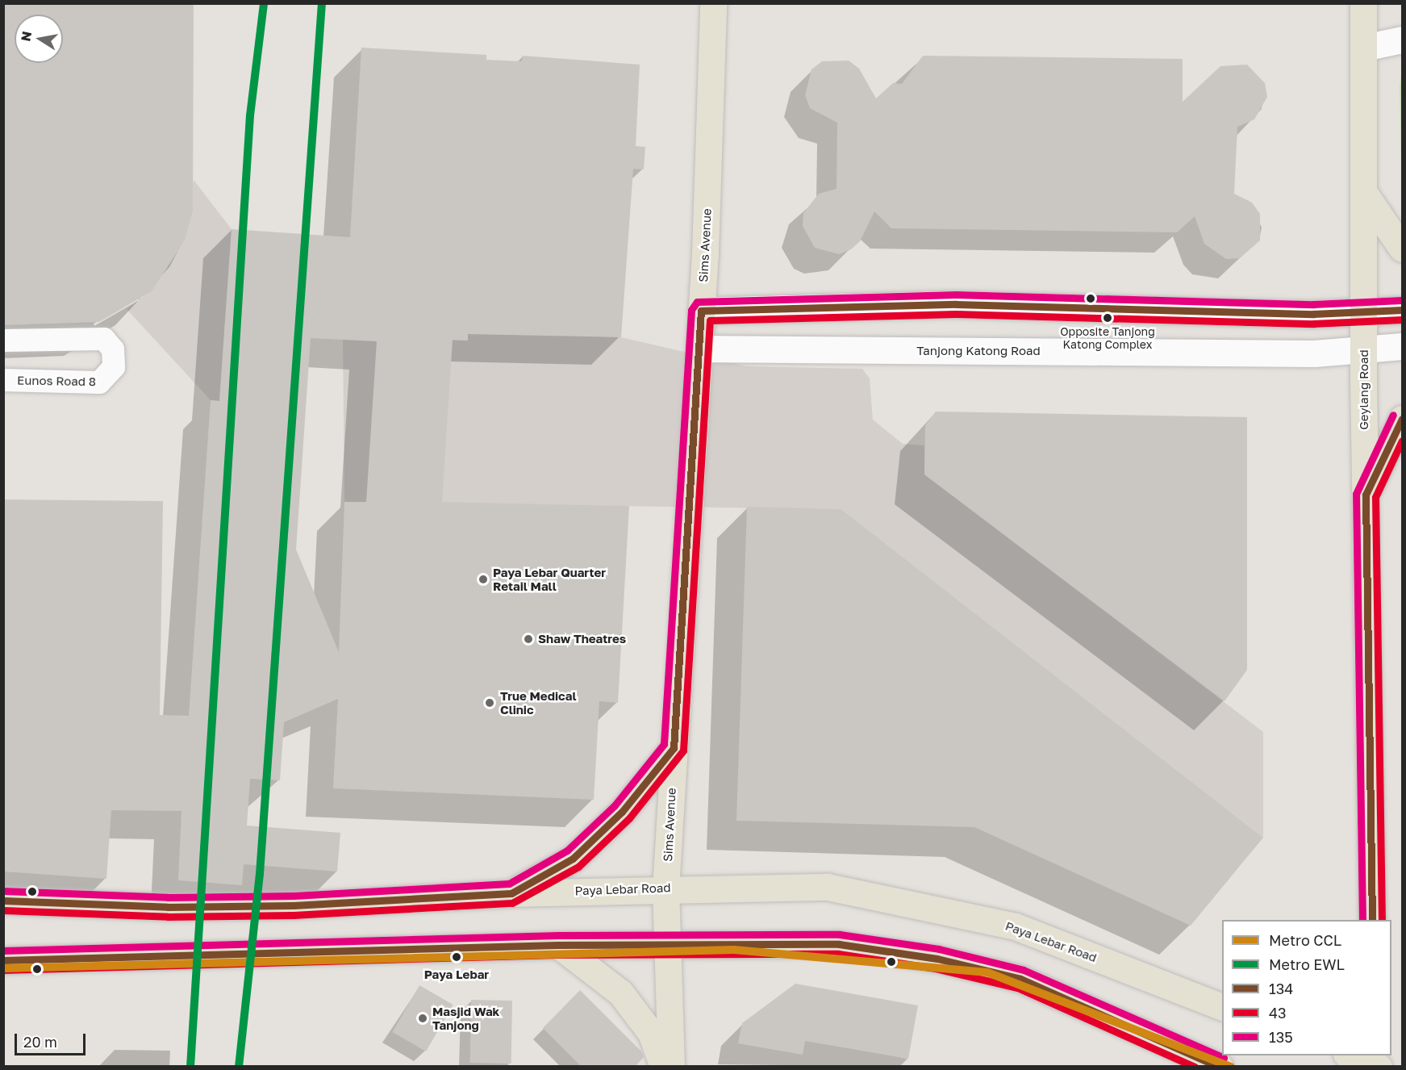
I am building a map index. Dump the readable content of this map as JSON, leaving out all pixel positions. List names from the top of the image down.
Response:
{
  "streets": {
    "main road": [
      "Sims Avenue",
      "Tanjong Katong Road",
      "Geylang Road",
      "Paya Lebar Road"
    ],
    "street": ["Eunos Road 8"]
  },
  "crossings": [
    ["Sims Avenue", "Tanjong Katong Road"],
    ["Sims Avenue", "Paya Lebar Road"],
    ["Tanjong Katong Road", "Geylang Road"]
  ],
  "places": [
    "Opposite Tanjong Katong Complex",
    "Paya Lebar Quarter Retail Mall",
    "Shaw Theatres",
    "True Medical Clinic",
    "Paya Lebar",
    "Masjid Wak Tanjong"
  ],
  "lines": [
    "metro line EWL",
    "transit line 135",
    "transit line 134",
    "transit line 43",
    "metro line CCL"
  ],
  "legend": [
    "Metro CCL",
    "Metro EWL",
    "134",
    "43",
    "135"
  ],
  "scale_bar": "20 m",
  "north": "left"
}
